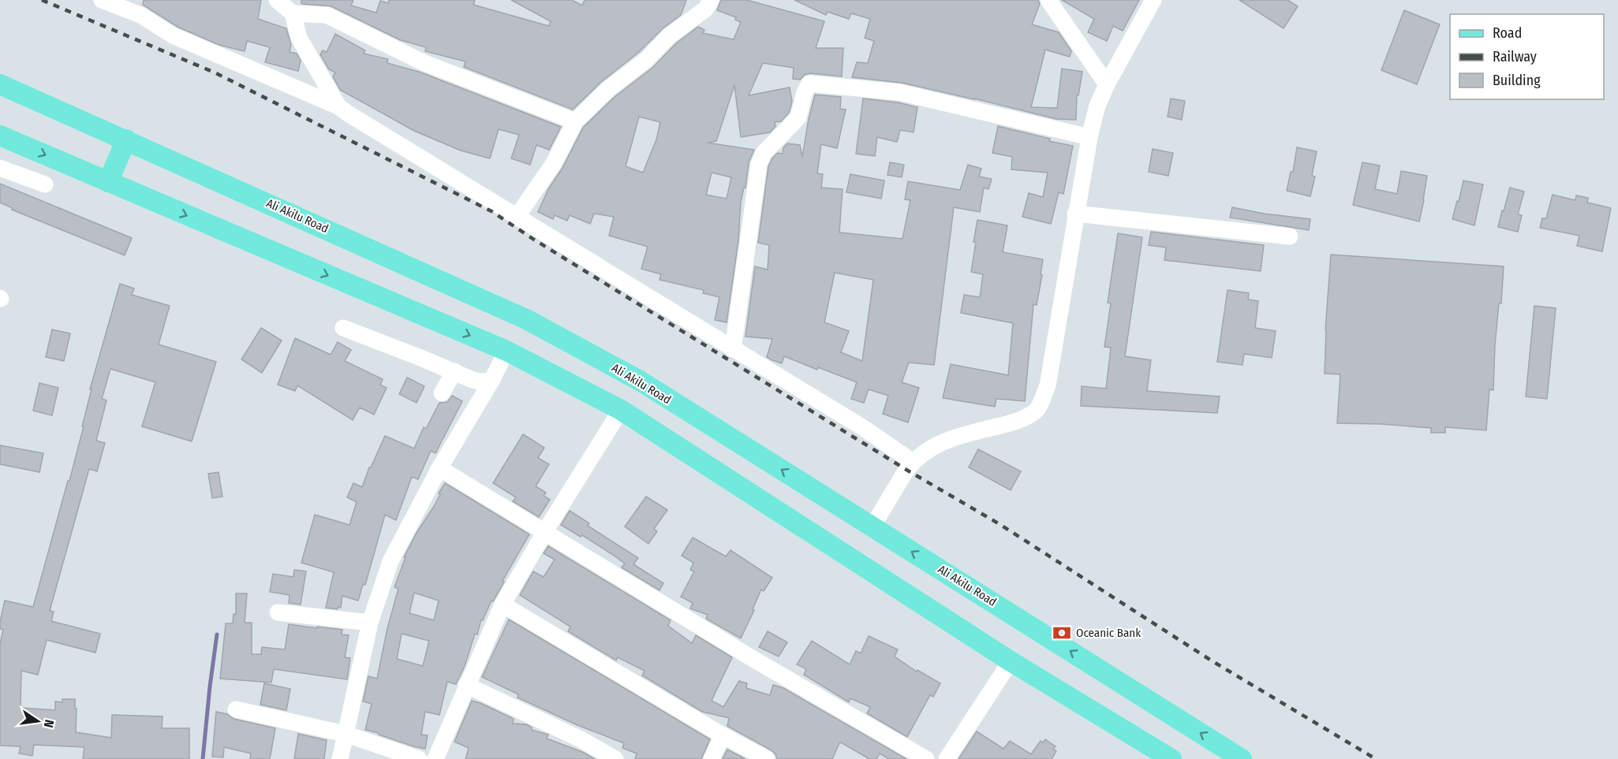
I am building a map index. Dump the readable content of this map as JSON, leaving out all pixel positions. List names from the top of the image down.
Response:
{
  "streets": {
    "main road": ["Ali Akilu Road"]
  },
  "places": {
    "bank": ["Oceanic Bank"]
  },
  "legend": ["Road", "Railway", "Building"],
  "north": "right"
}
